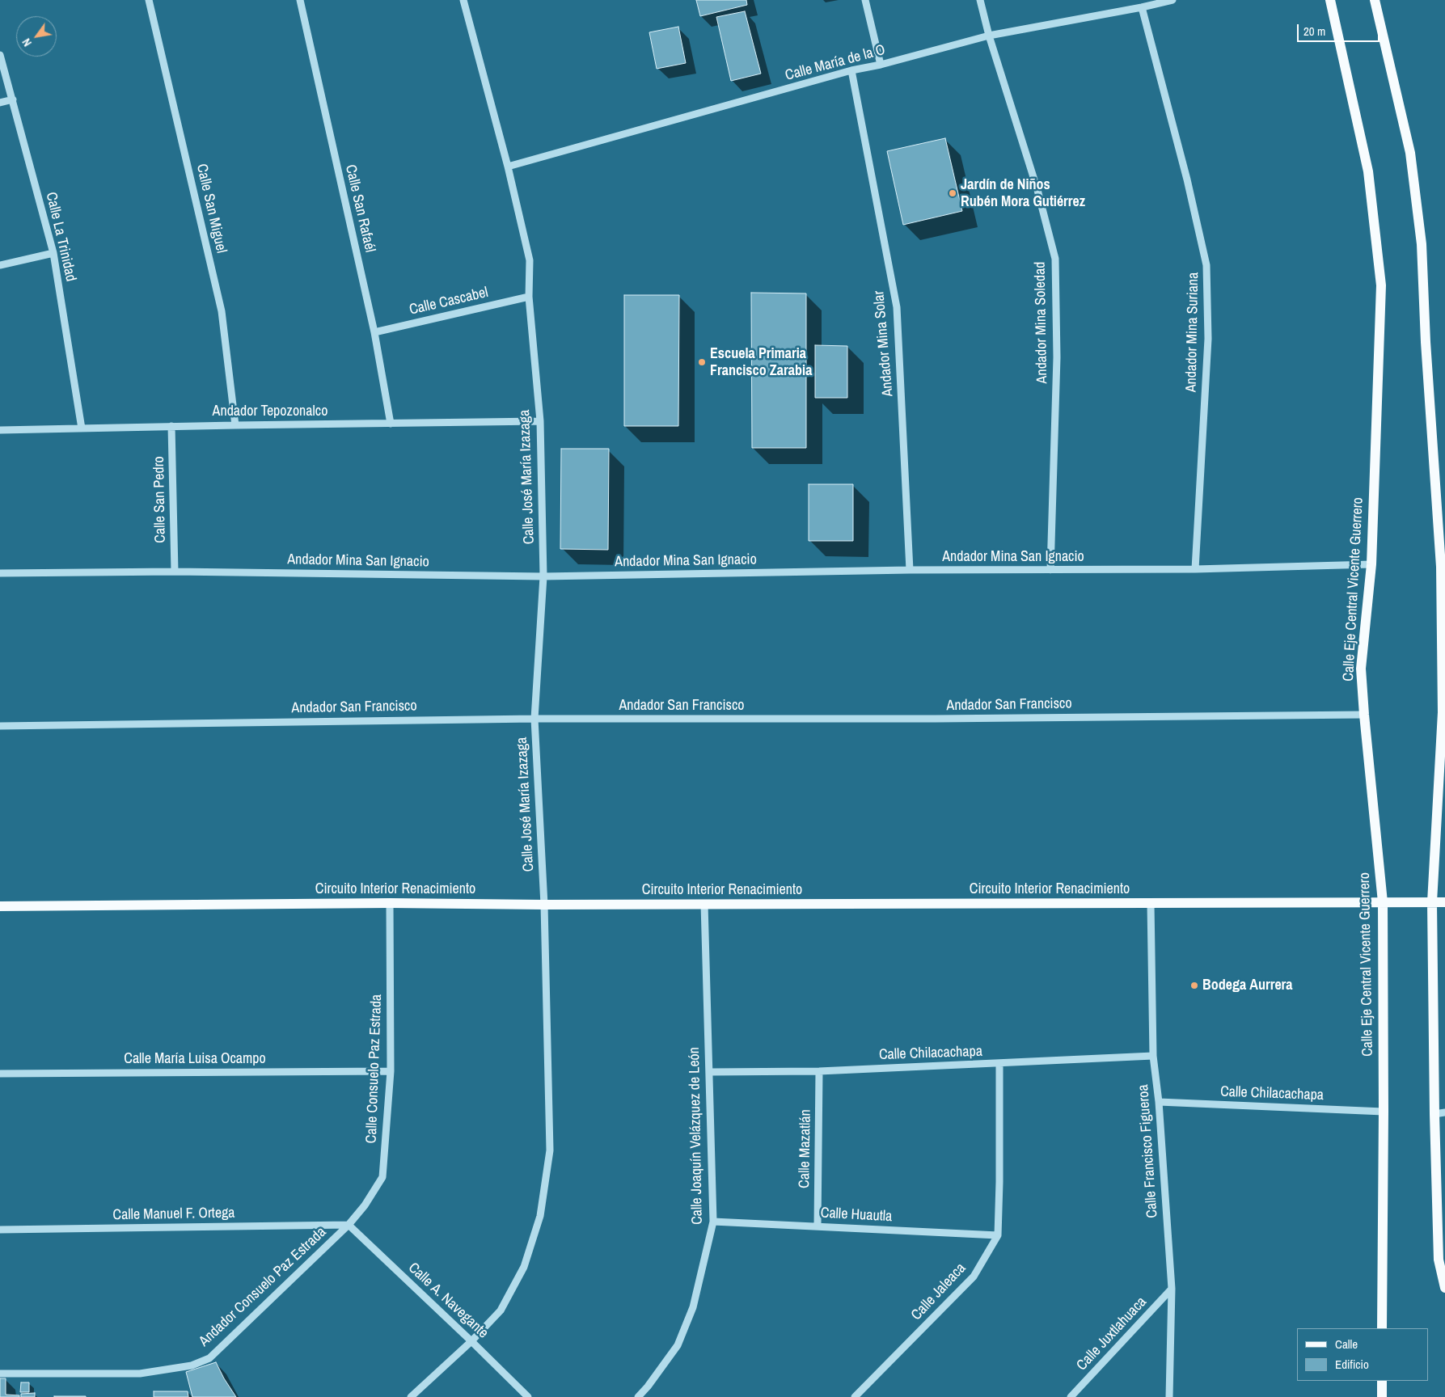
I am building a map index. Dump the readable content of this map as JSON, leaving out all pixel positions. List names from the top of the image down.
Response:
{
  "streets": {
    "main road": ["Calle Eje Central Vicente Guerrero", "Circuito Interior Renacimiento"],
    "street": [
      "Calle María de la O",
      "Calle San Miguel",
      "Calle San Rafaél",
      "Calle La Trinidad",
      "Calle Cascabel",
      "Andador Mina Soledad",
      "Andador Mina Suriana",
      "Andador Mina Solar",
      "Andador Tepozonalco",
      "Calle José María Izazaga",
      "Calle San Pedro",
      "Andador Mina San Ignacio",
      "Andador San Francisco",
      "Calle Chilacachapa",
      "Calle María Luisa Ocampo",
      "Calle Consuelo Paz Estrada",
      "Calle Joaquín Velázquez de León",
      "Calle Mazatlán",
      "Calle Francisco Figueroa",
      "Calle Manuel F. Ortega",
      "Calle Huautla",
      "Andador Consuelo Paz Estrada",
      "Calle Jaleaca",
      "Calle A. Navegante",
      "Calle Juxtlahuaca"
    ]
  },
  "crossings": [
    ["Calle María de la O", "Andador Mina Soledad"],
    ["Calle María de la O", "Andador Mina Suriana"],
    ["Calle María de la O", "Andador Mina Solar"],
    ["Calle María de la O", "Calle José María Izazaga"],
    ["Calle San Miguel", "Andador Tepozonalco"],
    ["Calle San Rafaél", "Calle Cascabel"],
    ["Calle San Rafaél", "Andador Tepozonalco"],
    ["Calle La Trinidad", "Andador Tepozonalco"],
    ["Calle Cascabel", "Calle José María Izazaga"],
    ["Andador Mina Soledad", "Andador Mina San Ignacio"],
    ["Andador Mina Suriana", "Andador Mina San Ignacio"],
    ["Andador Mina Solar", "Andador Mina San Ignacio"],
    ["Andador Tepozonalco", "Calle José María Izazaga"],
    ["Andador Tepozonalco", "Calle San Pedro"],
    ["Calle José María Izazaga", "Andador Mina San Ignacio"],
    ["Calle José María Izazaga", "Andador San Francisco"],
    ["Calle José María Izazaga", "Circuito Interior Renacimiento"],
    ["Calle José María Izazaga", "Calle A. Navegante"],
    ["Calle San Pedro", "Andador Mina San Ignacio"],
    ["Andador Mina San Ignacio", "Calle Eje Central Vicente Guerrero"],
    ["Calle Eje Central Vicente Guerrero", "Andador San Francisco"],
    ["Calle Eje Central Vicente Guerrero", "Circuito Interior Renacimiento"],
    ["Calle Eje Central Vicente Guerrero", "Calle Chilacachapa"],
    ["Circuito Interior Renacimiento", "Calle Consuelo Paz Estrada"],
    ["Circuito Interior Renacimiento", "Calle Joaquín Velázquez de León"],
    ["Circuito Interior Renacimiento", "Calle Francisco Figueroa"],
    ["Calle Chilacachapa", "Calle Joaquín Velázquez de León"],
    ["Calle Chilacachapa", "Calle Mazatlán"],
    ["Calle Chilacachapa", "Calle Francisco Figueroa"],
    ["Calle Chilacachapa", "Calle Jaleaca"],
    ["Calle María Luisa Ocampo", "Calle Consuelo Paz Estrada"],
    ["Calle Consuelo Paz Estrada", "Calle Manuel F. Ortega"],
    ["Calle Consuelo Paz Estrada", "Andador Consuelo Paz Estrada"],
    ["Calle Consuelo Paz Estrada", "Calle A. Navegante"],
    ["Calle Joaquín Velázquez de León", "Calle Huautla"],
    ["Calle Mazatlán", "Calle Huautla"],
    ["Calle Francisco Figueroa", "Calle Juxtlahuaca"],
    ["Calle Manuel F. Ortega", "Andador Consuelo Paz Estrada"],
    ["Calle Manuel F. Ortega", "Calle A. Navegante"],
    ["Calle Huautla", "Calle Jaleaca"],
    ["Andador Consuelo Paz Estrada", "Calle A. Navegante"]
  ],
  "places": ["Jardín de Niños Rubén Mora Gutiérrez", "Escuela Primaria Francisco Zarabia", "Bodega Aurrera"],
  "legend": ["Calle", "Edificio"],
  "scale_bar": "20 m",
  "north": "bottom left"
}
